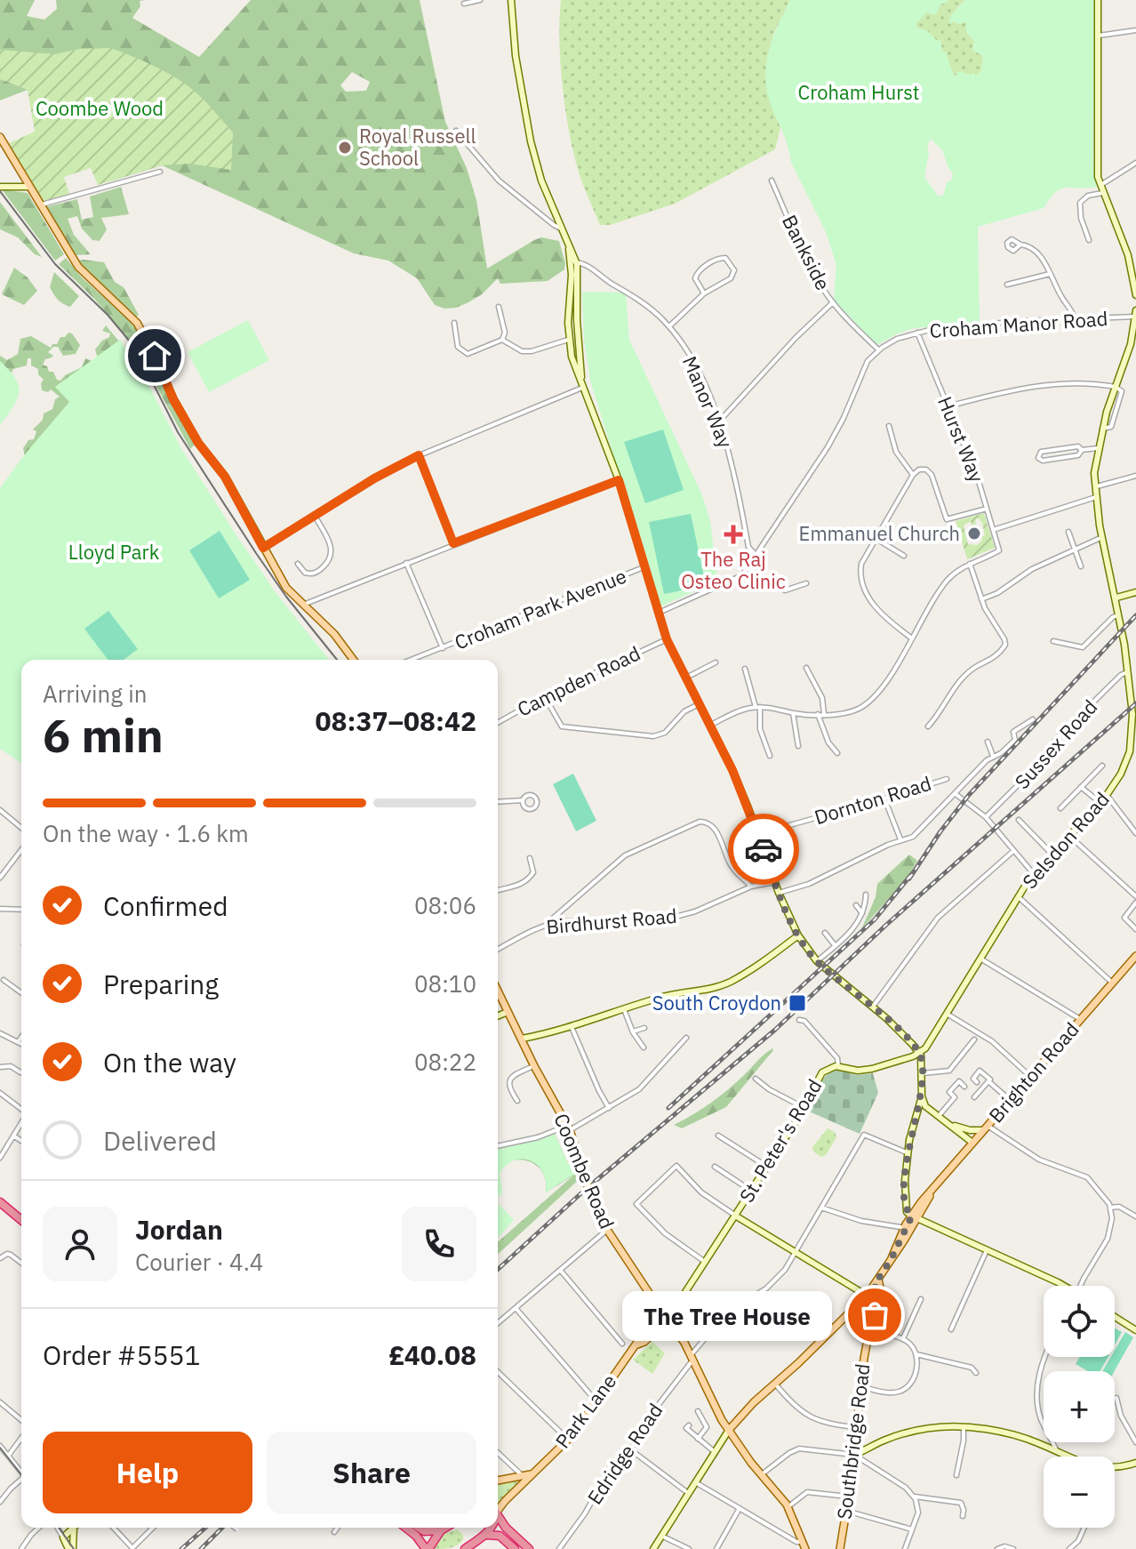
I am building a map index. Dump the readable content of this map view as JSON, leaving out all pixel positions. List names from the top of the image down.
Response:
{
  "streets": {
    "main road": [
      "Selsdon Road",
      "Brighton Road",
      "St. Peter's Road",
      "Coombe Road",
      "Park Lane",
      "Southbridge Road"
    ],
    "street": [
      "Bankside",
      "Croham Manor Road",
      "Manor Way",
      "Hurst Way",
      "Croham Park Avenue",
      "Campden Road",
      "Sussex Road",
      "Dornton Road",
      "Birdhurst Road",
      "Edridge Road"
    ]
  },
  "crossings": [
    ["Bankside", "Croham Manor Road"],
    ["Croham Manor Road", "Hurst Way"],
    ["Croham Manor Road", "Selsdon Road"],
    ["Sussex Road", "Selsdon Road"],
    ["Selsdon Road", "St. Peter's Road"],
    ["Brighton Road", "Coombe Road"],
    ["Brighton Road", "Southbridge Road"],
    ["St. Peter's Road", "Coombe Road"],
    ["St. Peter's Road", "Park Lane"],
    ["Coombe Road", "Park Lane"],
    ["Coombe Road", "Edridge Road"]
  ],
  "parks": ["Croham Hurst", "Coombe Wood", "Lloyd Park"],
  "places": {
    "other": ["Royal Russell School", "Emmanuel Church", "The Tree House"],
    "health": ["The Raj Osteo Clinic"],
    "transit": ["South Croydon"]
  },
  "page": {
    "heading": ["6 min", "Arriving in", "08:37–08:42"],
    "panel": [
      "Jordan",
      "Courier · 4.4",
      "Order #5551",
      "£40.08"
    ],
    "bar": "On the way · 1.6 km",
    "list": [
      ["Confirmed", "08:06"],
      ["Preparing", "08:10"],
      ["On the way", "08:22"],
      "Delivered"
    ],
    "map_buttons": ["+", "−"],
    "bubble": "The Tree House",
    "buttons": ["Help", "Share"]
  }
}
